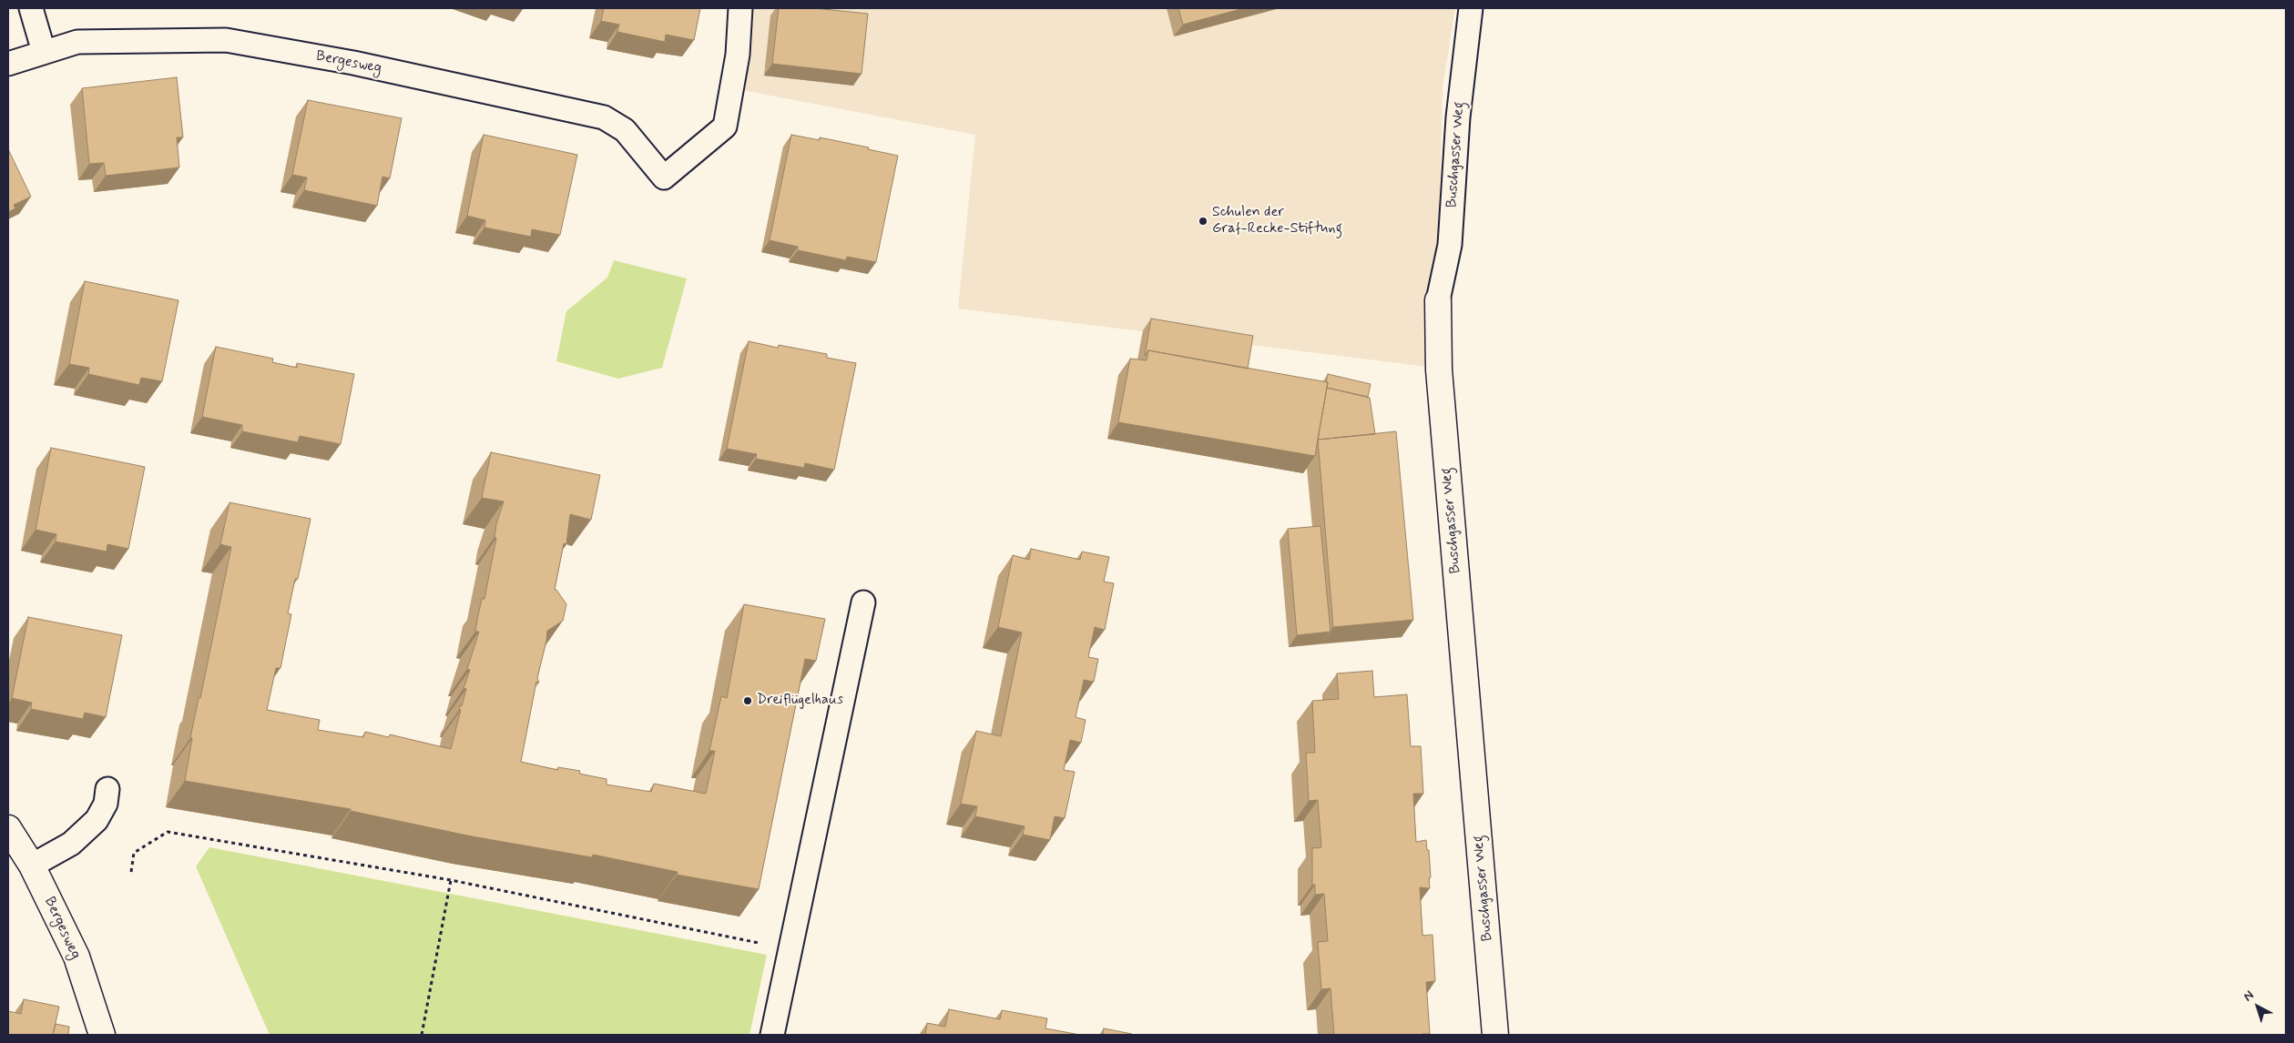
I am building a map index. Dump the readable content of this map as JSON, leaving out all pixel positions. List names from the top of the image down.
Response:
{
  "streets": {
    "street": ["Bergesweg", "Buschgasser Weg"]
  },
  "places": ["Schulen der Graf-Recke-Stiftung", "Dreiflügelhaus"],
  "north": "top left"
}
